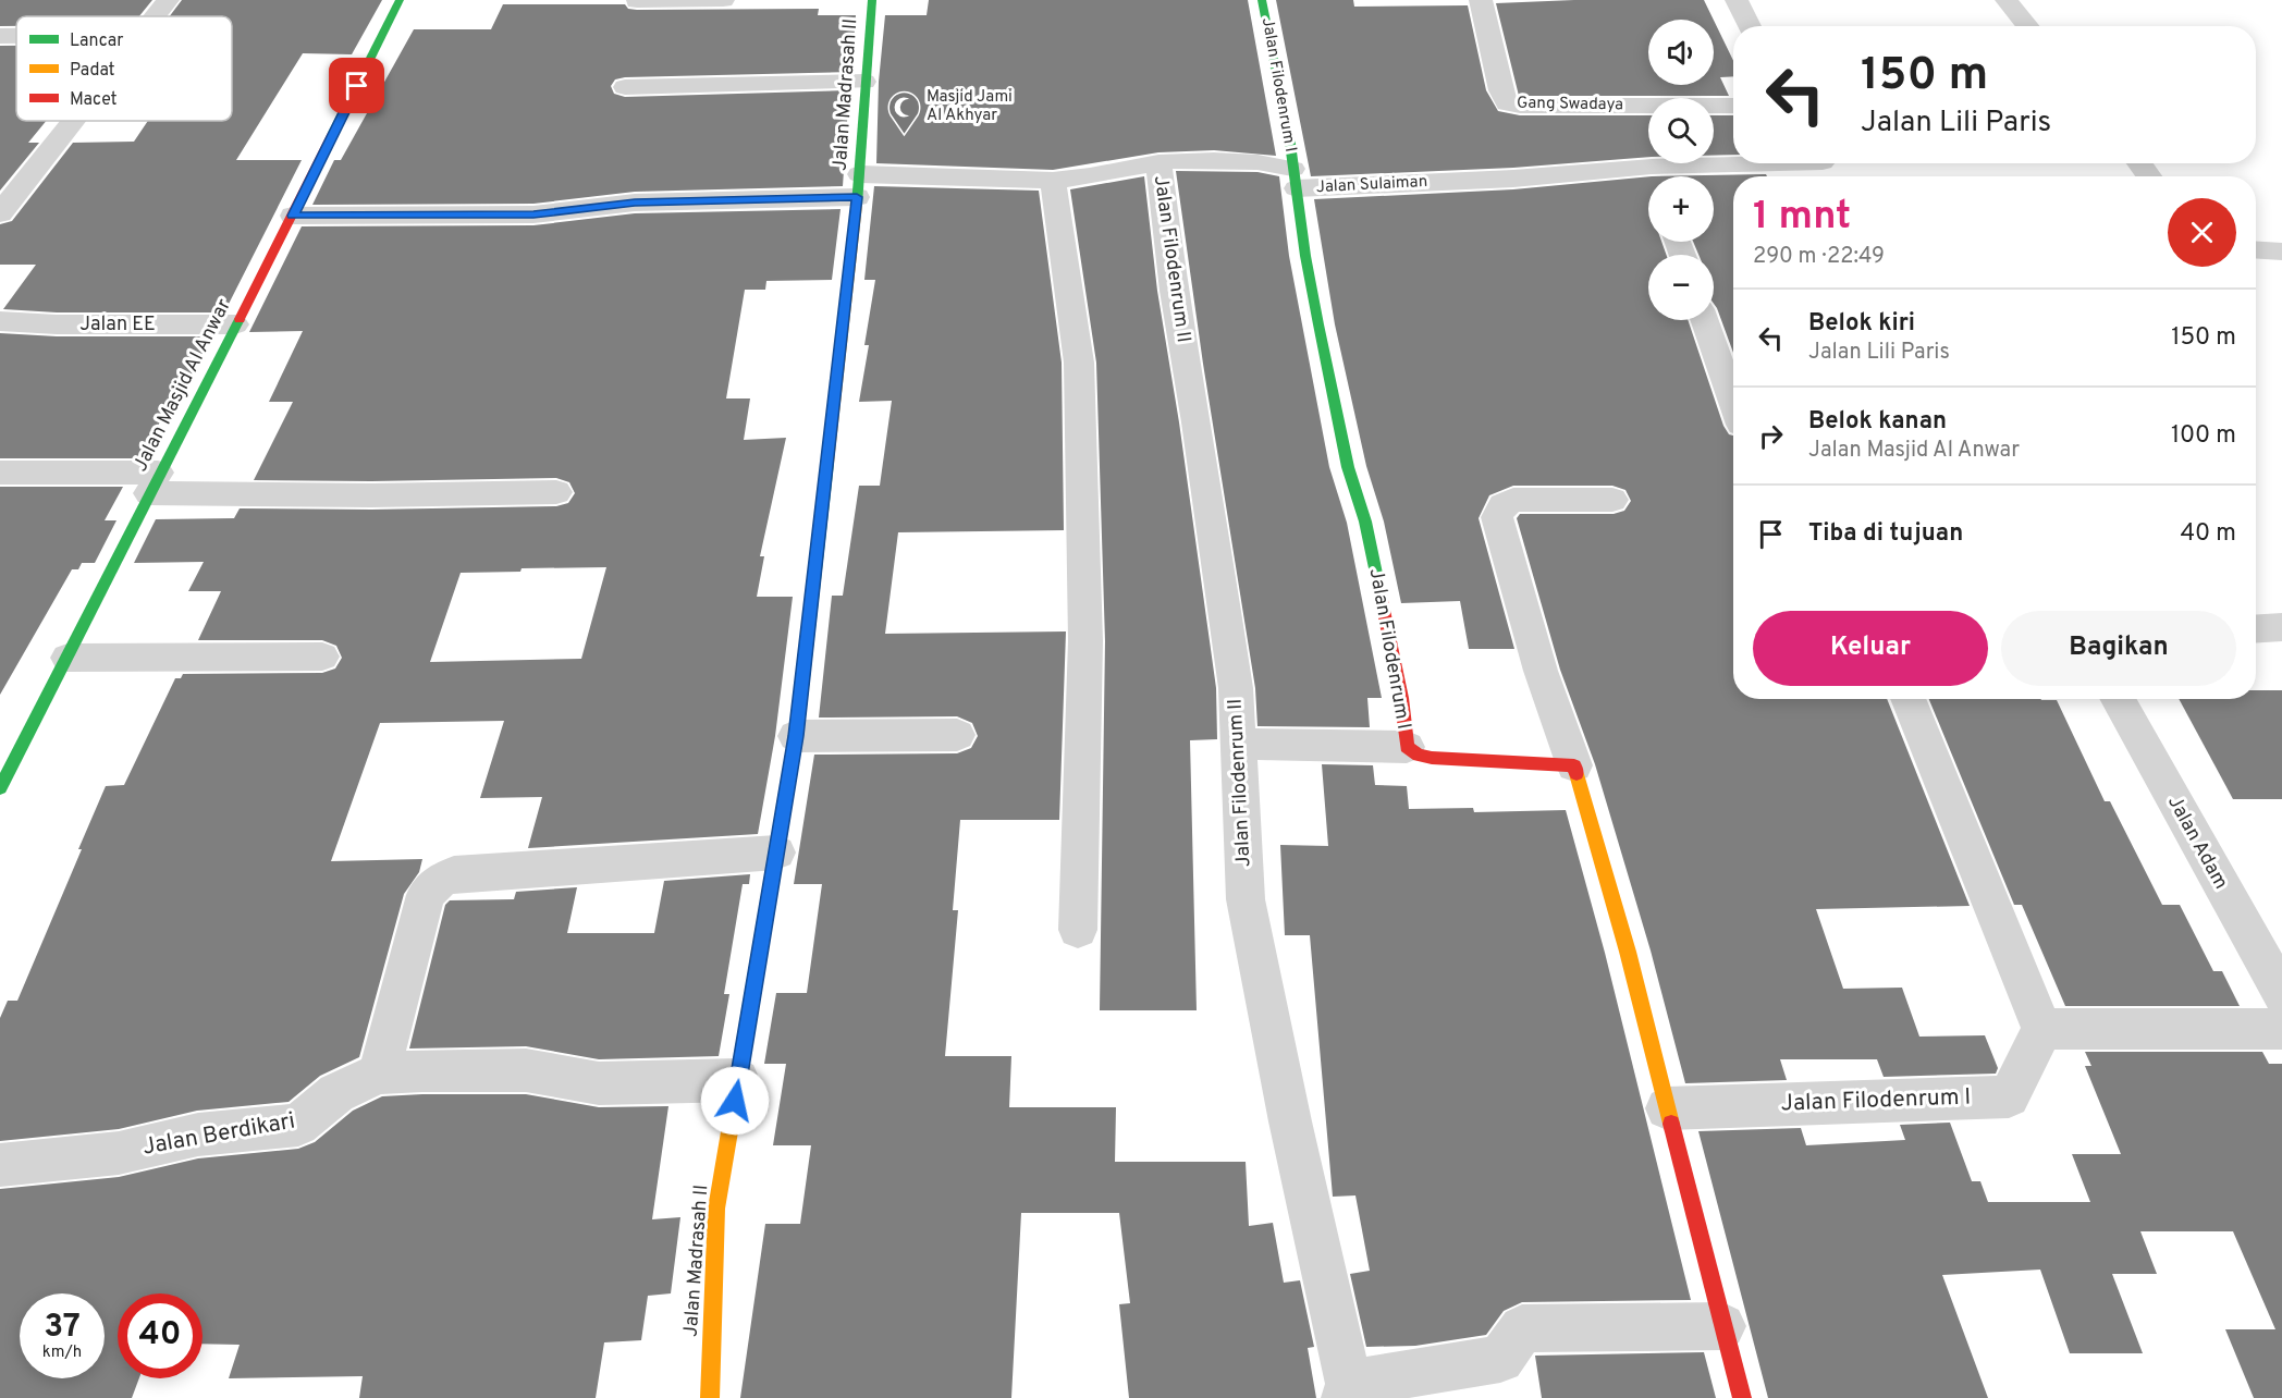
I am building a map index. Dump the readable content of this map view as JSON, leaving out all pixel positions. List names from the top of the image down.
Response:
{
  "streets": {
    "street": [
      "Jalan Filodenrum I",
      "Jalan Madrasah II",
      "Gang Swadaya",
      "Jalan Sulaiman",
      "Jalan Filodenrum II",
      "Jalan EE",
      "Jalan Masjid Al Anwar",
      "Jalan Adam",
      "Jalan Berdikari"
    ]
  },
  "crossings": [
    ["Jalan Filodenrum I", "Jalan Sulaiman"],
    ["Jalan Madrasah II", "Jalan Sulaiman"],
    ["Jalan Madrasah II", "Jalan Berdikari"],
    ["Jalan Sulaiman", "Jalan Filodenrum II"],
    ["Jalan Sulaiman", "Jalan Masjid Al Anwar"],
    ["Jalan EE", "Jalan Masjid Al Anwar"]
  ],
  "places": {
    "mosque": ["Masjid Jami Al Akhyar"]
  },
  "legend": ["Lancar", "Padat", "Macet"],
  "page": {
    "map_buttons": ["+", "−"],
    "turn": ["150 m", "Jalan Lili Paris"],
    "heading": ["1 mnt", "290 m · 22:49"],
    "list": [
      {
        "name": "Belok kiri",
        "note": "Jalan Lili Paris",
        "value": "150 m"
      },
      {
        "name": "Belok kanan",
        "note": "Jalan Masjid Al Anwar",
        "value": "100 m"
      },
      {
        "name": "Tiba di tujuan",
        "value": "40 m"
      }
    ],
    "buttons": ["Keluar", "Bagikan"],
    "speed": "37 km/h",
    "limit": "40"
  }
}
